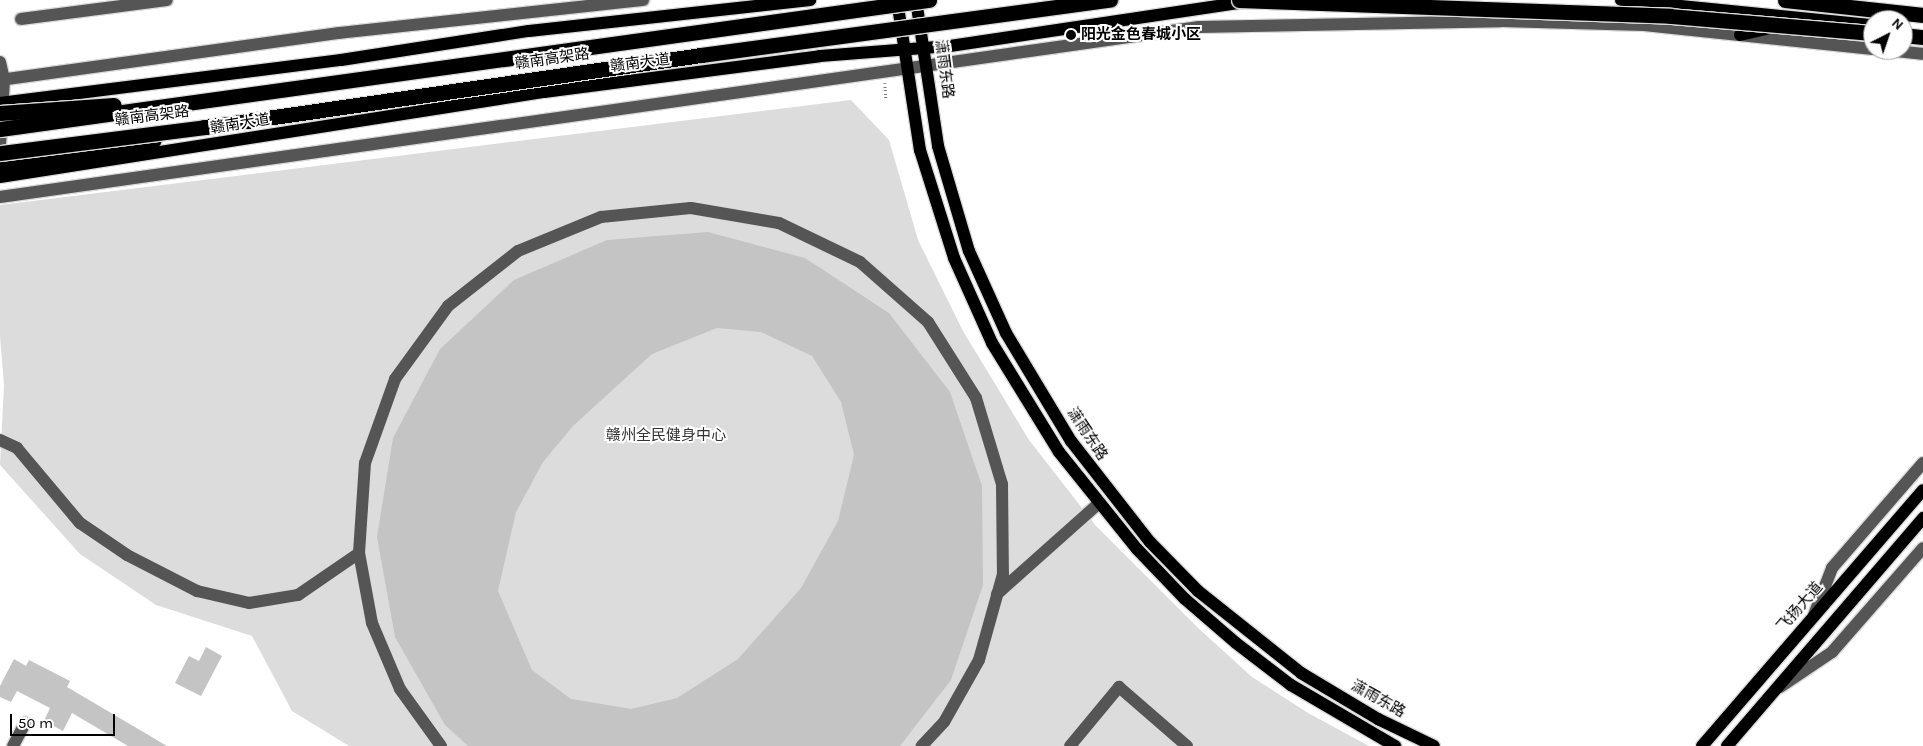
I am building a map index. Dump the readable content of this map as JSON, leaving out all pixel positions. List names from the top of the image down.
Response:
{
  "streets": {
    "highway": ["赣南高架路"],
    "main road": ["赣南大道", "潇雨东路", "飞扬大道"]
  },
  "crossings": [
    ["赣南大道", "潇雨东路"]
  ],
  "parks": ["赣州全民健身中心"],
  "places": ["阳光金色春城小区"],
  "scale_bar": "50 m",
  "north": "top right"
}
